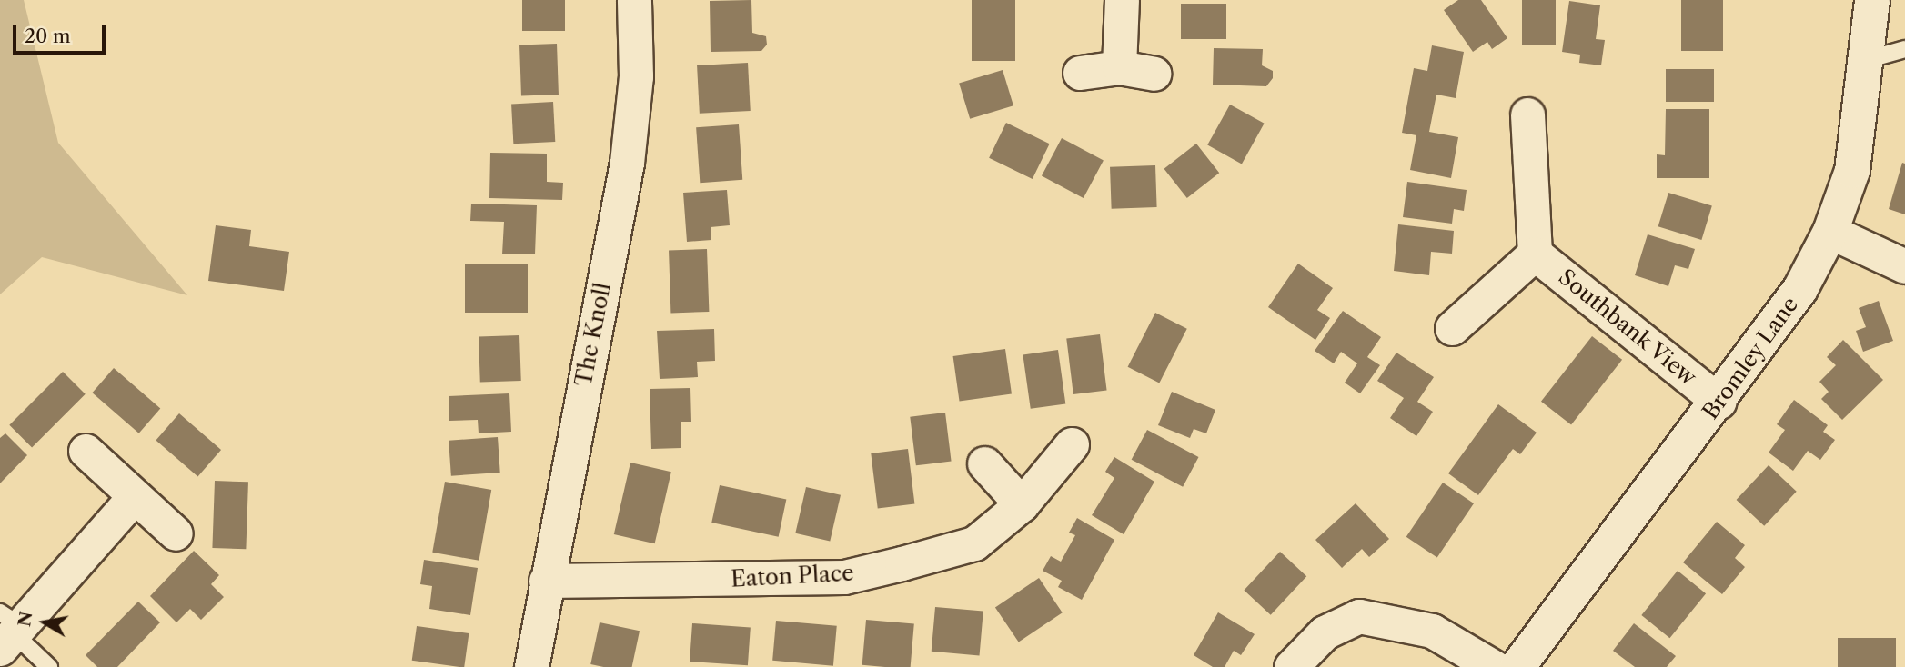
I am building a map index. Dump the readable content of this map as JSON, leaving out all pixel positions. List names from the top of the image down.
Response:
{
  "streets": {
    "street": [
      "Southbank View",
      "The Knoll",
      "Bromley Lane",
      "Eaton Place"
    ]
  },
  "crossings": [
    ["Southbank View", "Bromley Lane"],
    ["The Knoll", "Eaton Place"]
  ],
  "scale_bar": "20 m",
  "north": "left"
}
